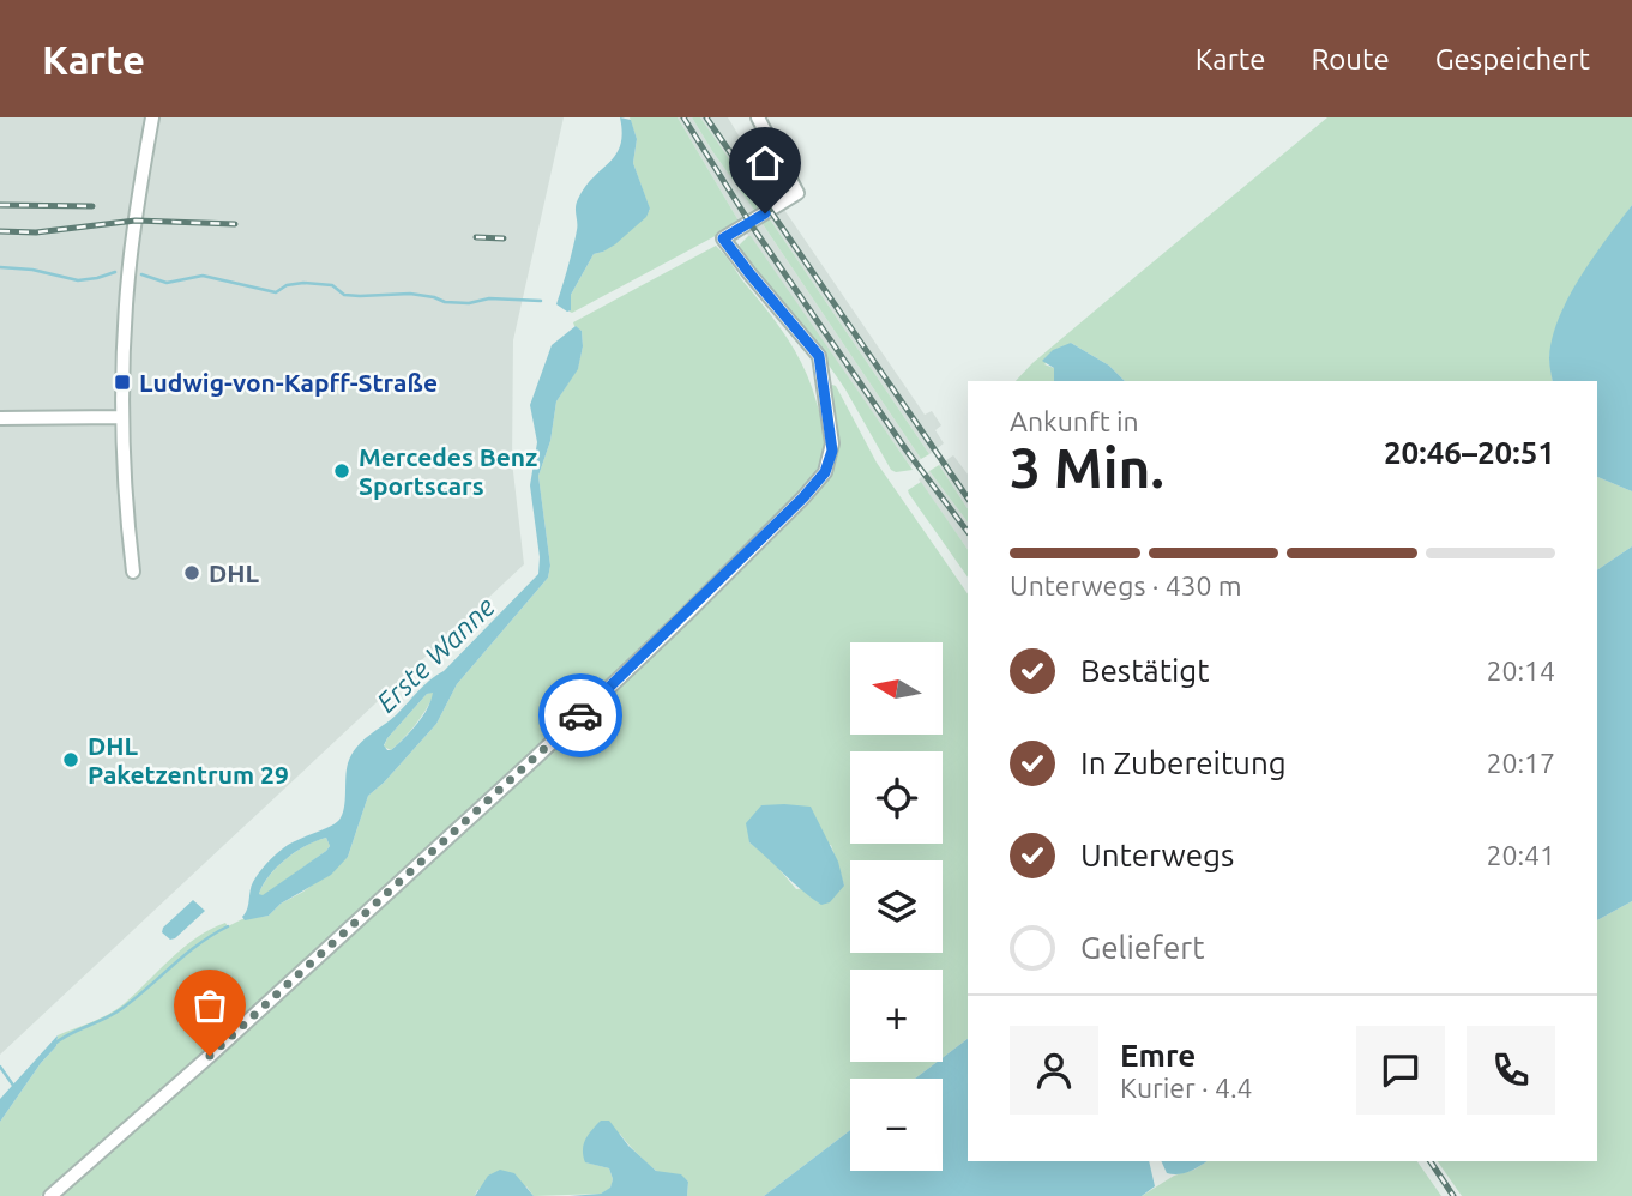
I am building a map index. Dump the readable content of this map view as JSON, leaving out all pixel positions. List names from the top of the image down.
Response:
{
  "water": ["Erste Wanne"],
  "places": {
    "transit": ["Ludwig-von-Kapff-Straße"],
    "other": ["Mercedes Benz Sportscars", "DHL", "DHL Paketzentrum 29"]
  },
  "north": "left",
  "page": {
    "header": "Karte",
    "nav": ["Karte", "Route", "Gespeichert"],
    "heading": ["3 Min.", "Ankunft in", "20:46–20:51"],
    "panel": ["Emre", "Kurier · 4.4"],
    "bar": "Unterwegs · 430 m",
    "list": [
      ["Bestätigt", "20:14"],
      ["In Zubereitung", "20:17"],
      ["Unterwegs", "20:41"],
      "Geliefert"
    ],
    "map_buttons": ["+", "−"]
  }
}
